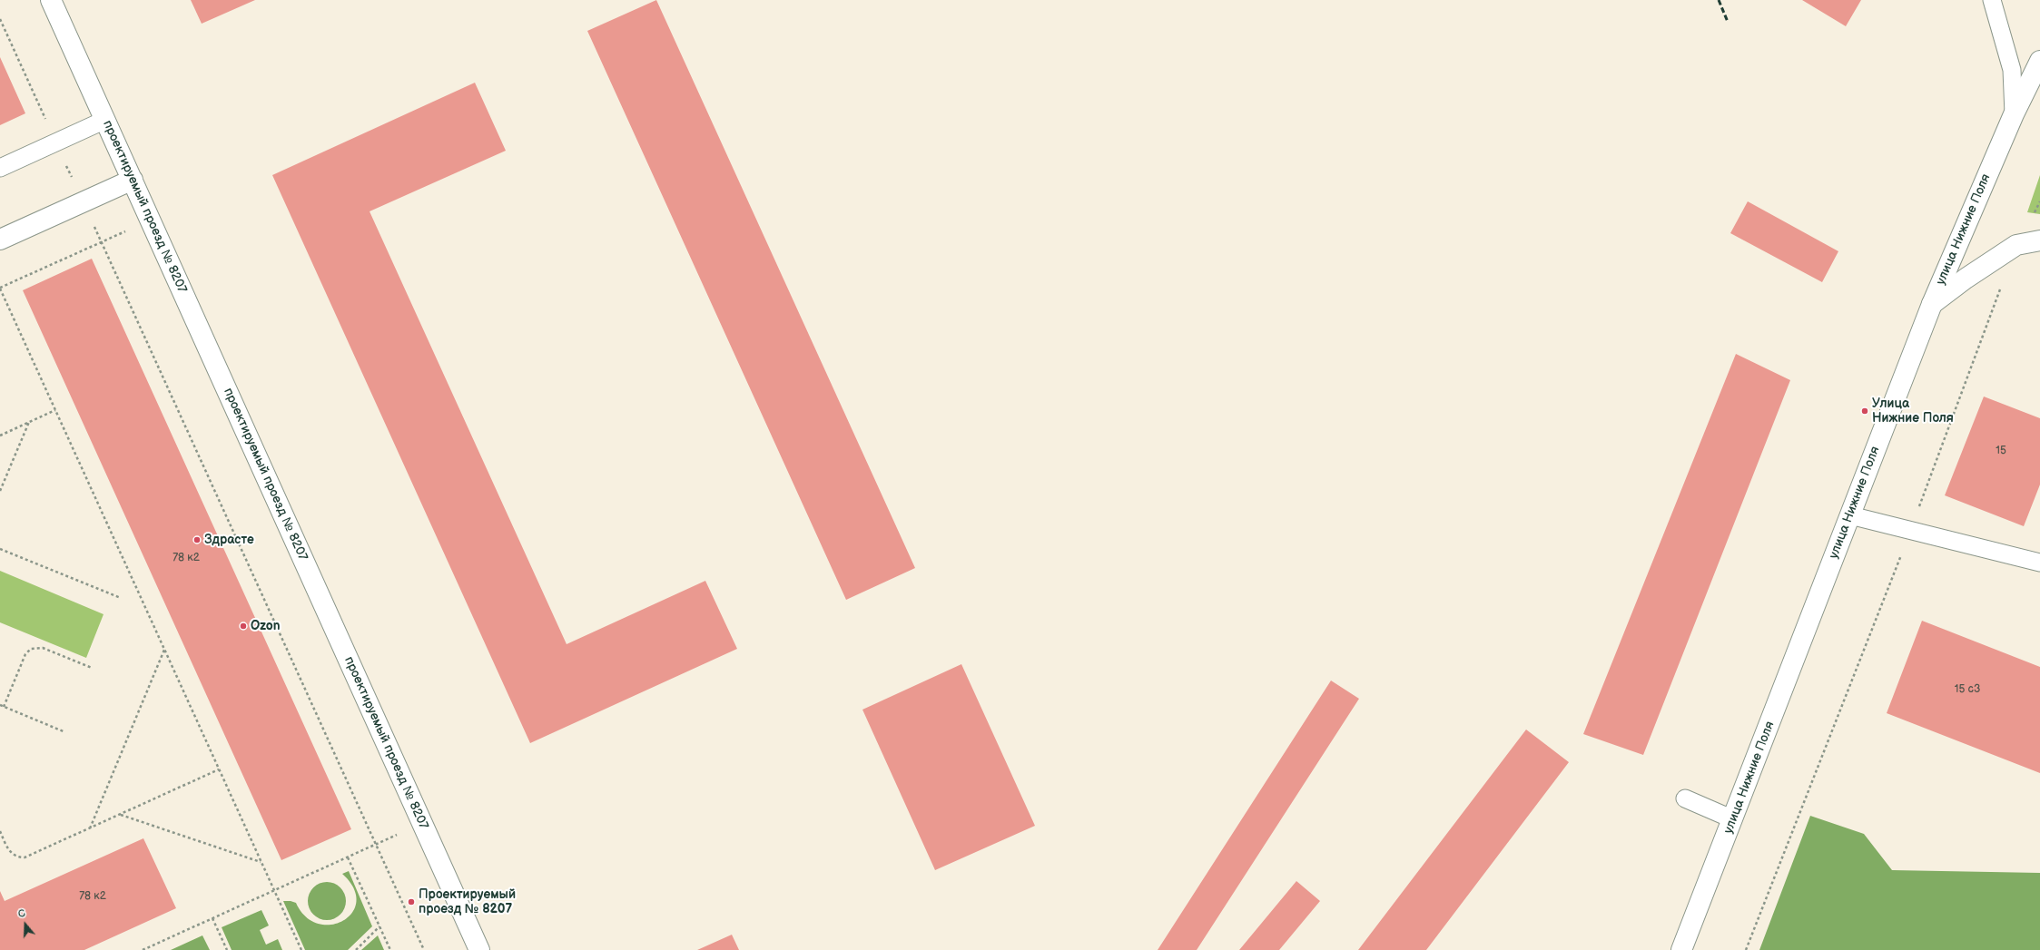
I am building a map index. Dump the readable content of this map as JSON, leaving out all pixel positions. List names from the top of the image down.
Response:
{
  "streets": {
    "street": ["проектируемый проезд № 8207", "улица Нижние Поля"]
  },
  "places": [
    "Улица Нижние Поля",
    "Здрасте",
    "Ozon",
    "Проектируемый проезд № 8207"
  ],
  "house_numbers": [
    "15",
    "78 к2",
    "15 c3",
    "78 к2"
  ],
  "north": "top"
}
